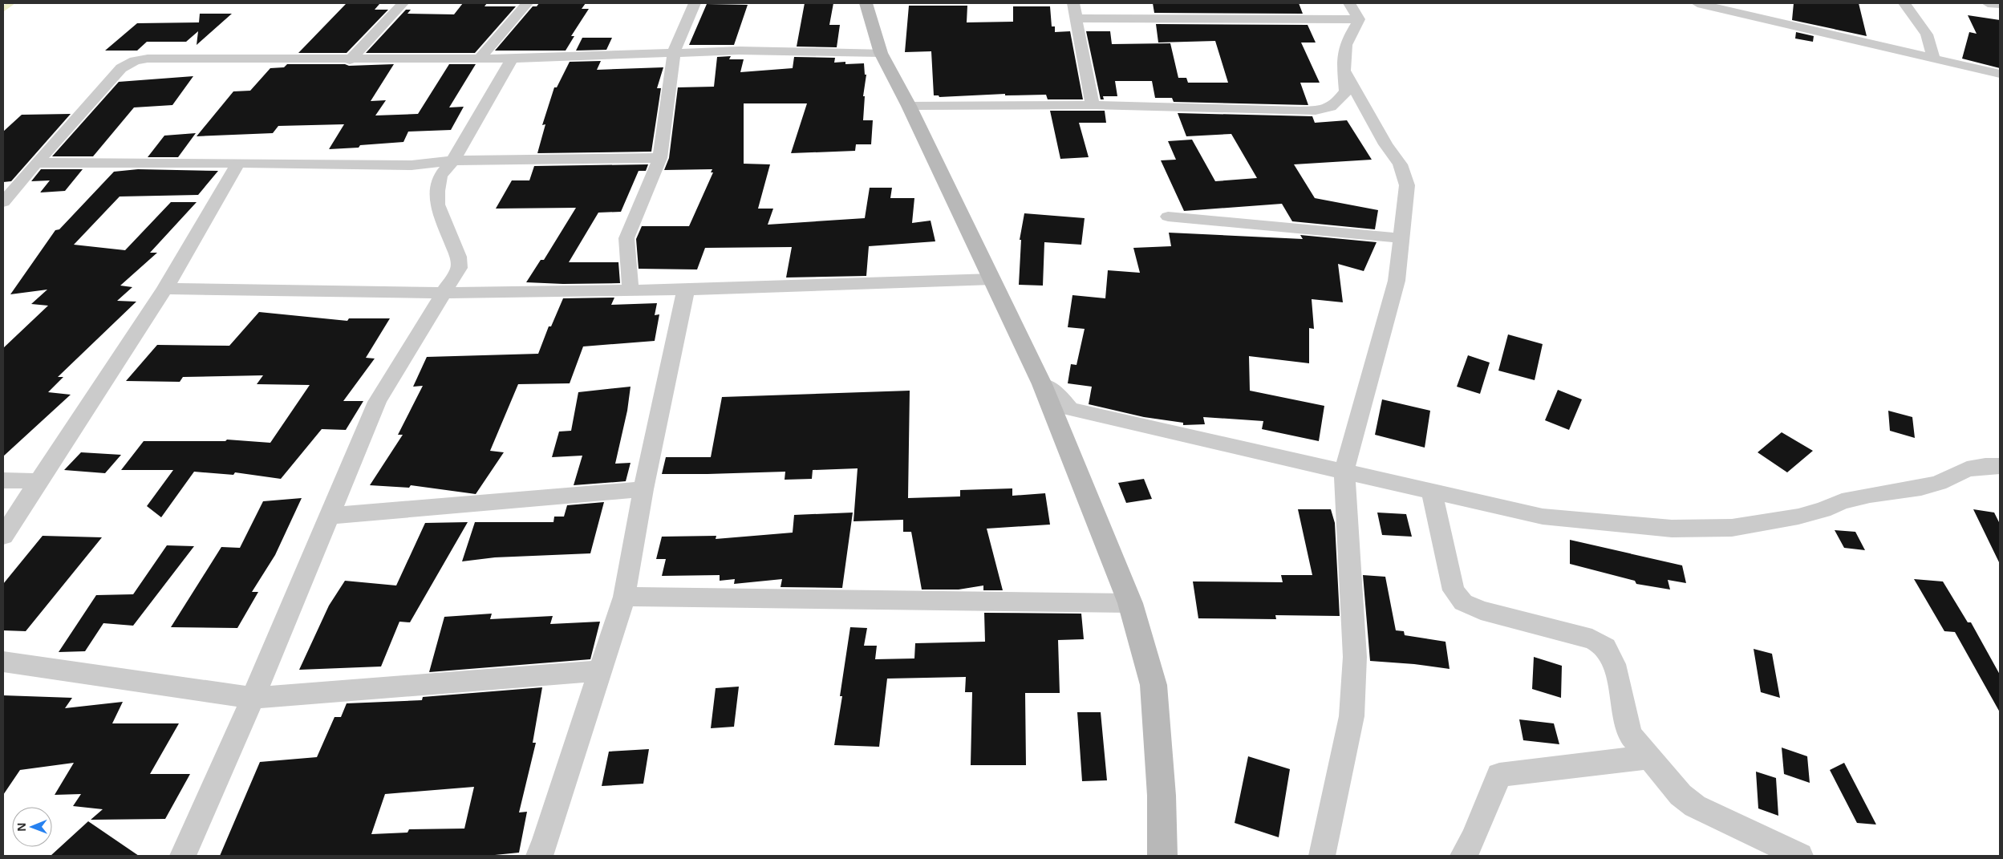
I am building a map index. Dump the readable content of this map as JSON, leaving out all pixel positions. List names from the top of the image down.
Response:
{
  "north": "left"
}
